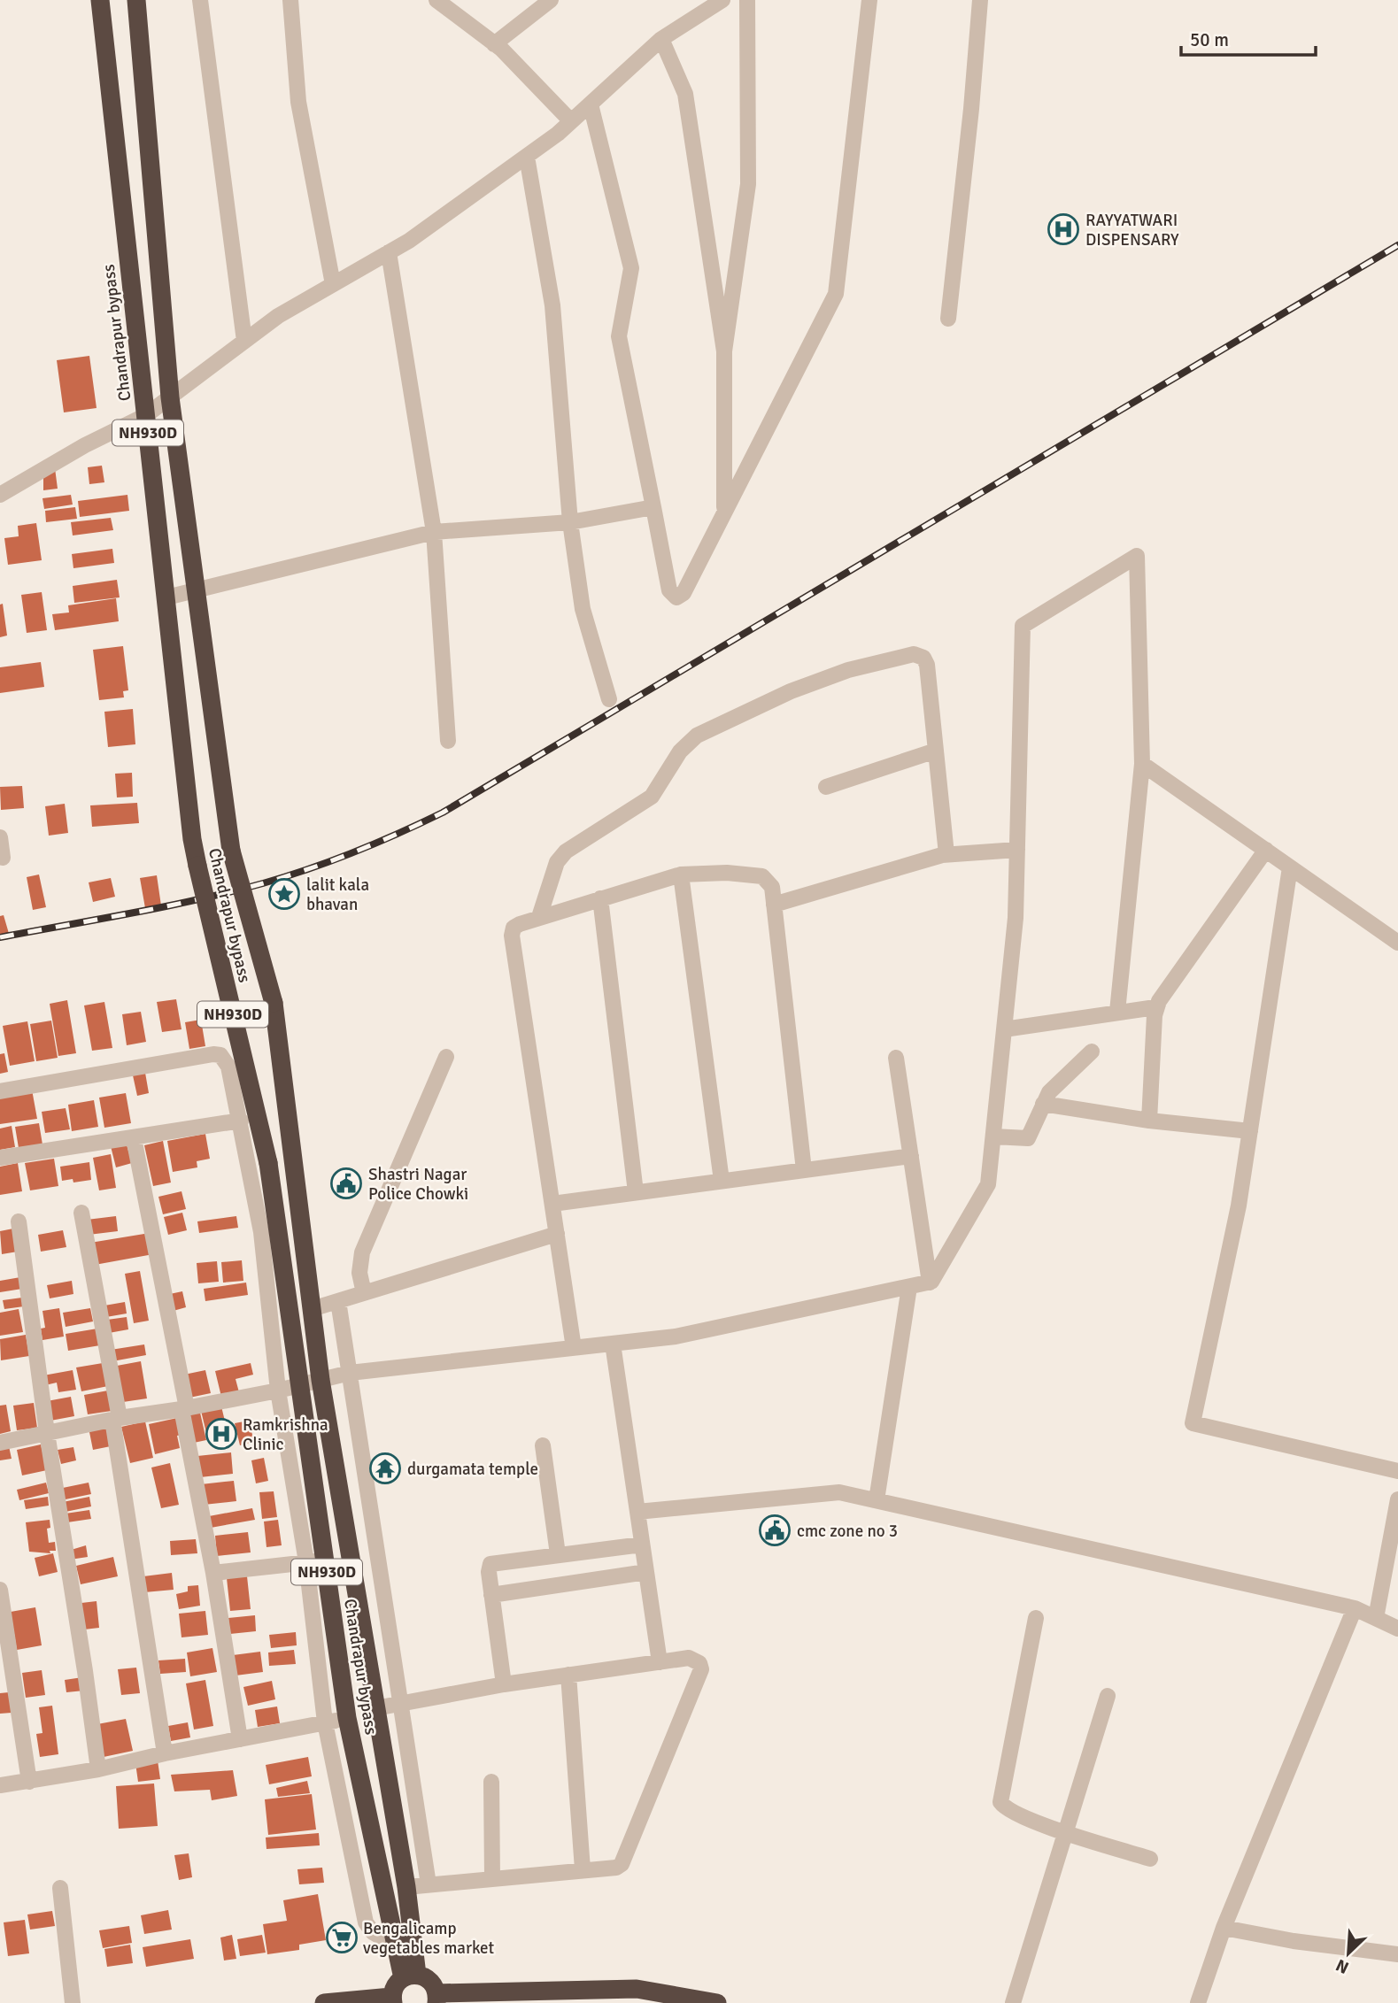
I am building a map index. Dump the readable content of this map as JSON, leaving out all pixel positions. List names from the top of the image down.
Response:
{
  "streets": {
    "highway": ["Chandrapur bypass", "NH930D"]
  },
  "places": {
    "hospital": ["RAYYATWARI DISPENSARY", "Ramkrishna Clinic"],
    "place": ["lalit kala bhavan"],
    "public building": ["Shastri Nagar Police Chowki", "cmc zone no 3"],
    "temple": ["durgamata temple"],
    "supermarket": ["Bengalicamp vegetables market"]
  },
  "scale_bar": "50 m",
  "north": "bottom left"
}
